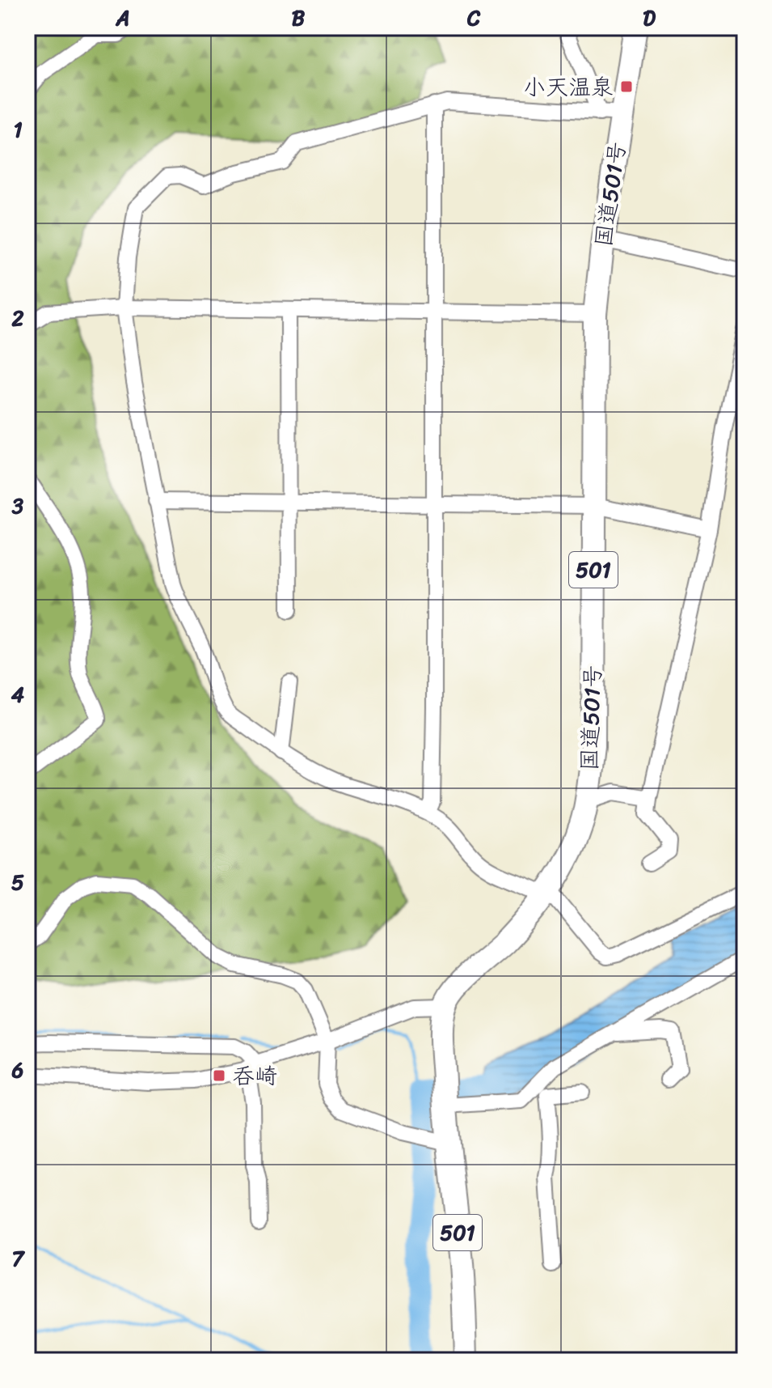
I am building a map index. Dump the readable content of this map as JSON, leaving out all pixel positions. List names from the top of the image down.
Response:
{
  "streets": {
    "highway": ["国道501号", "501"]
  },
  "crossings": [
    ["国道501号", "501"]
  ],
  "places": {
    "transit": ["小天温泉", "呑崎"]
  },
  "grid": {
    "columns": [
      "A",
      "B",
      "C",
      "D"
    ],
    "rows": [
      "1",
      "2",
      "3",
      "4",
      "5",
      "6",
      "7"
    ]
  }
}
